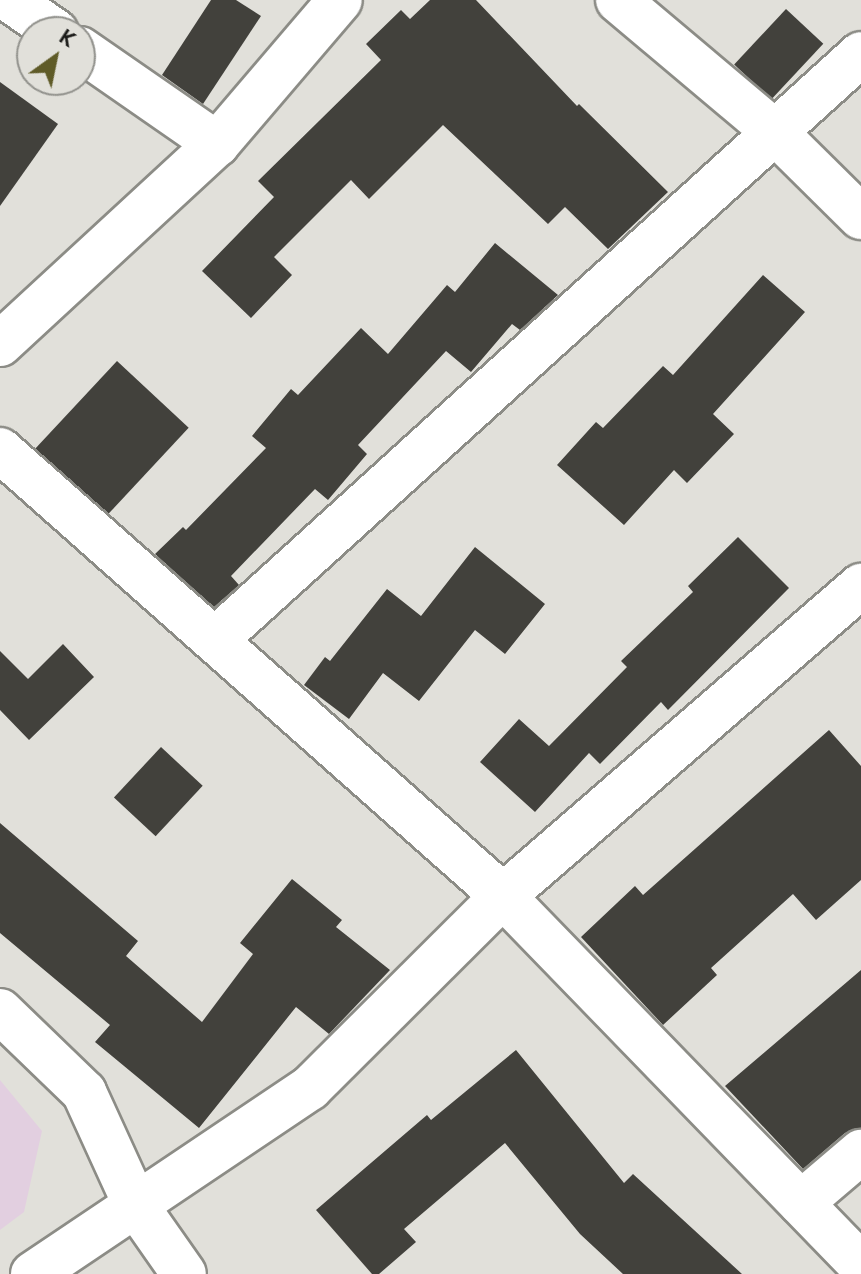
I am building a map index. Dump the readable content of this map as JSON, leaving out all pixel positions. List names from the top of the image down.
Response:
{
  "north": "top right"
}
